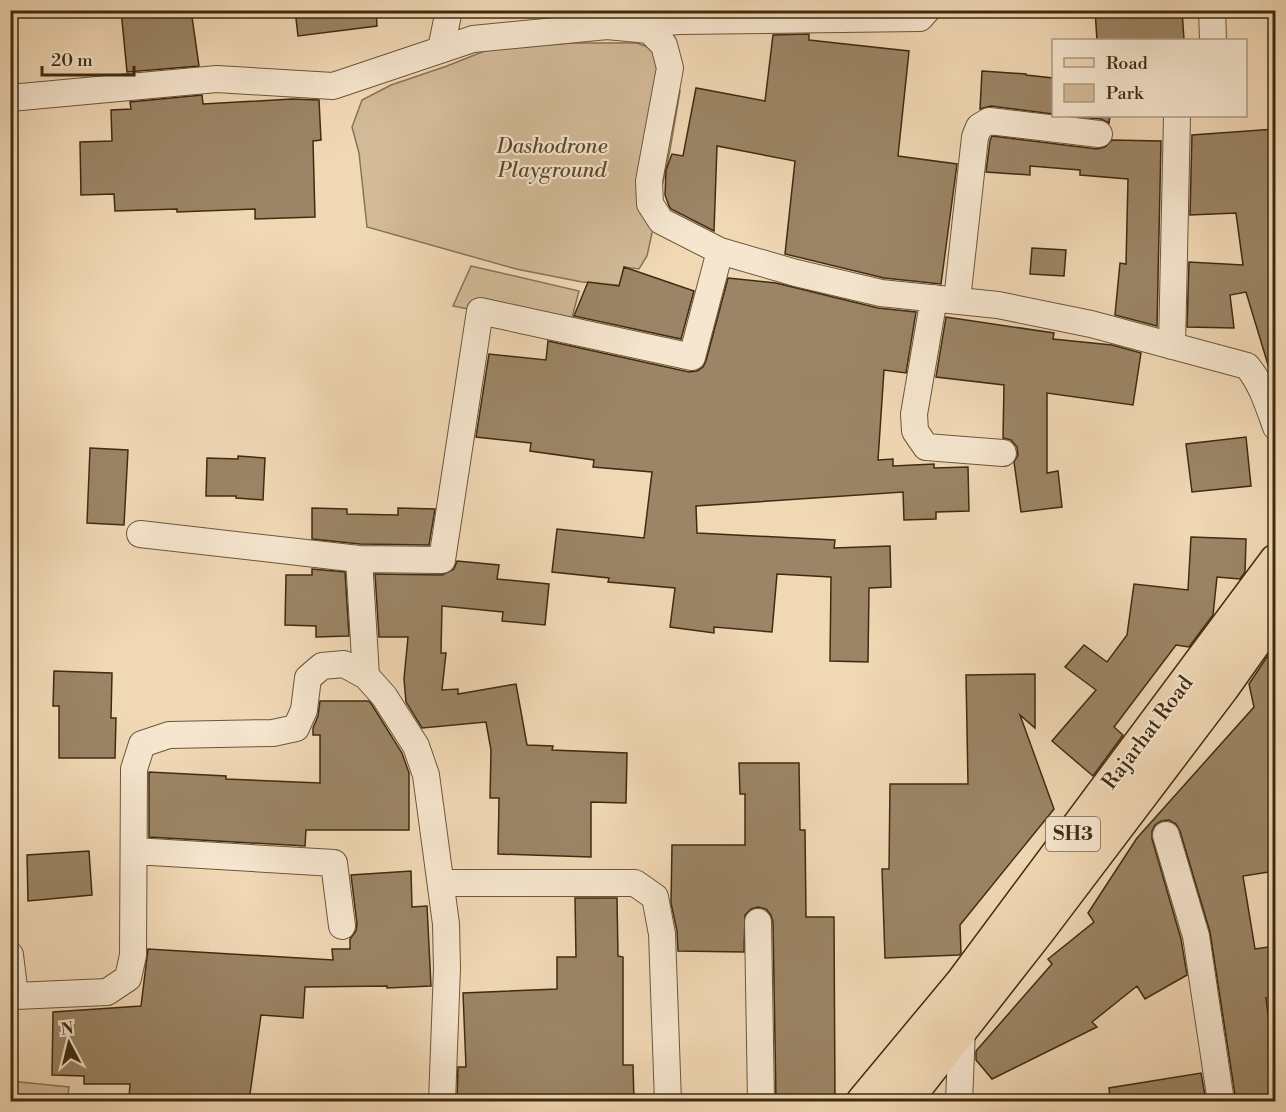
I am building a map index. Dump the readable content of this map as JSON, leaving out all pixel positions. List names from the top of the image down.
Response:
{
  "streets": {
    "main road": ["Rajarhat Road", "SH3"]
  },
  "parks": ["Dashodrone Playground"],
  "legend": ["Road", "Park"],
  "scale_bar": "20 m",
  "north": "top"
}
